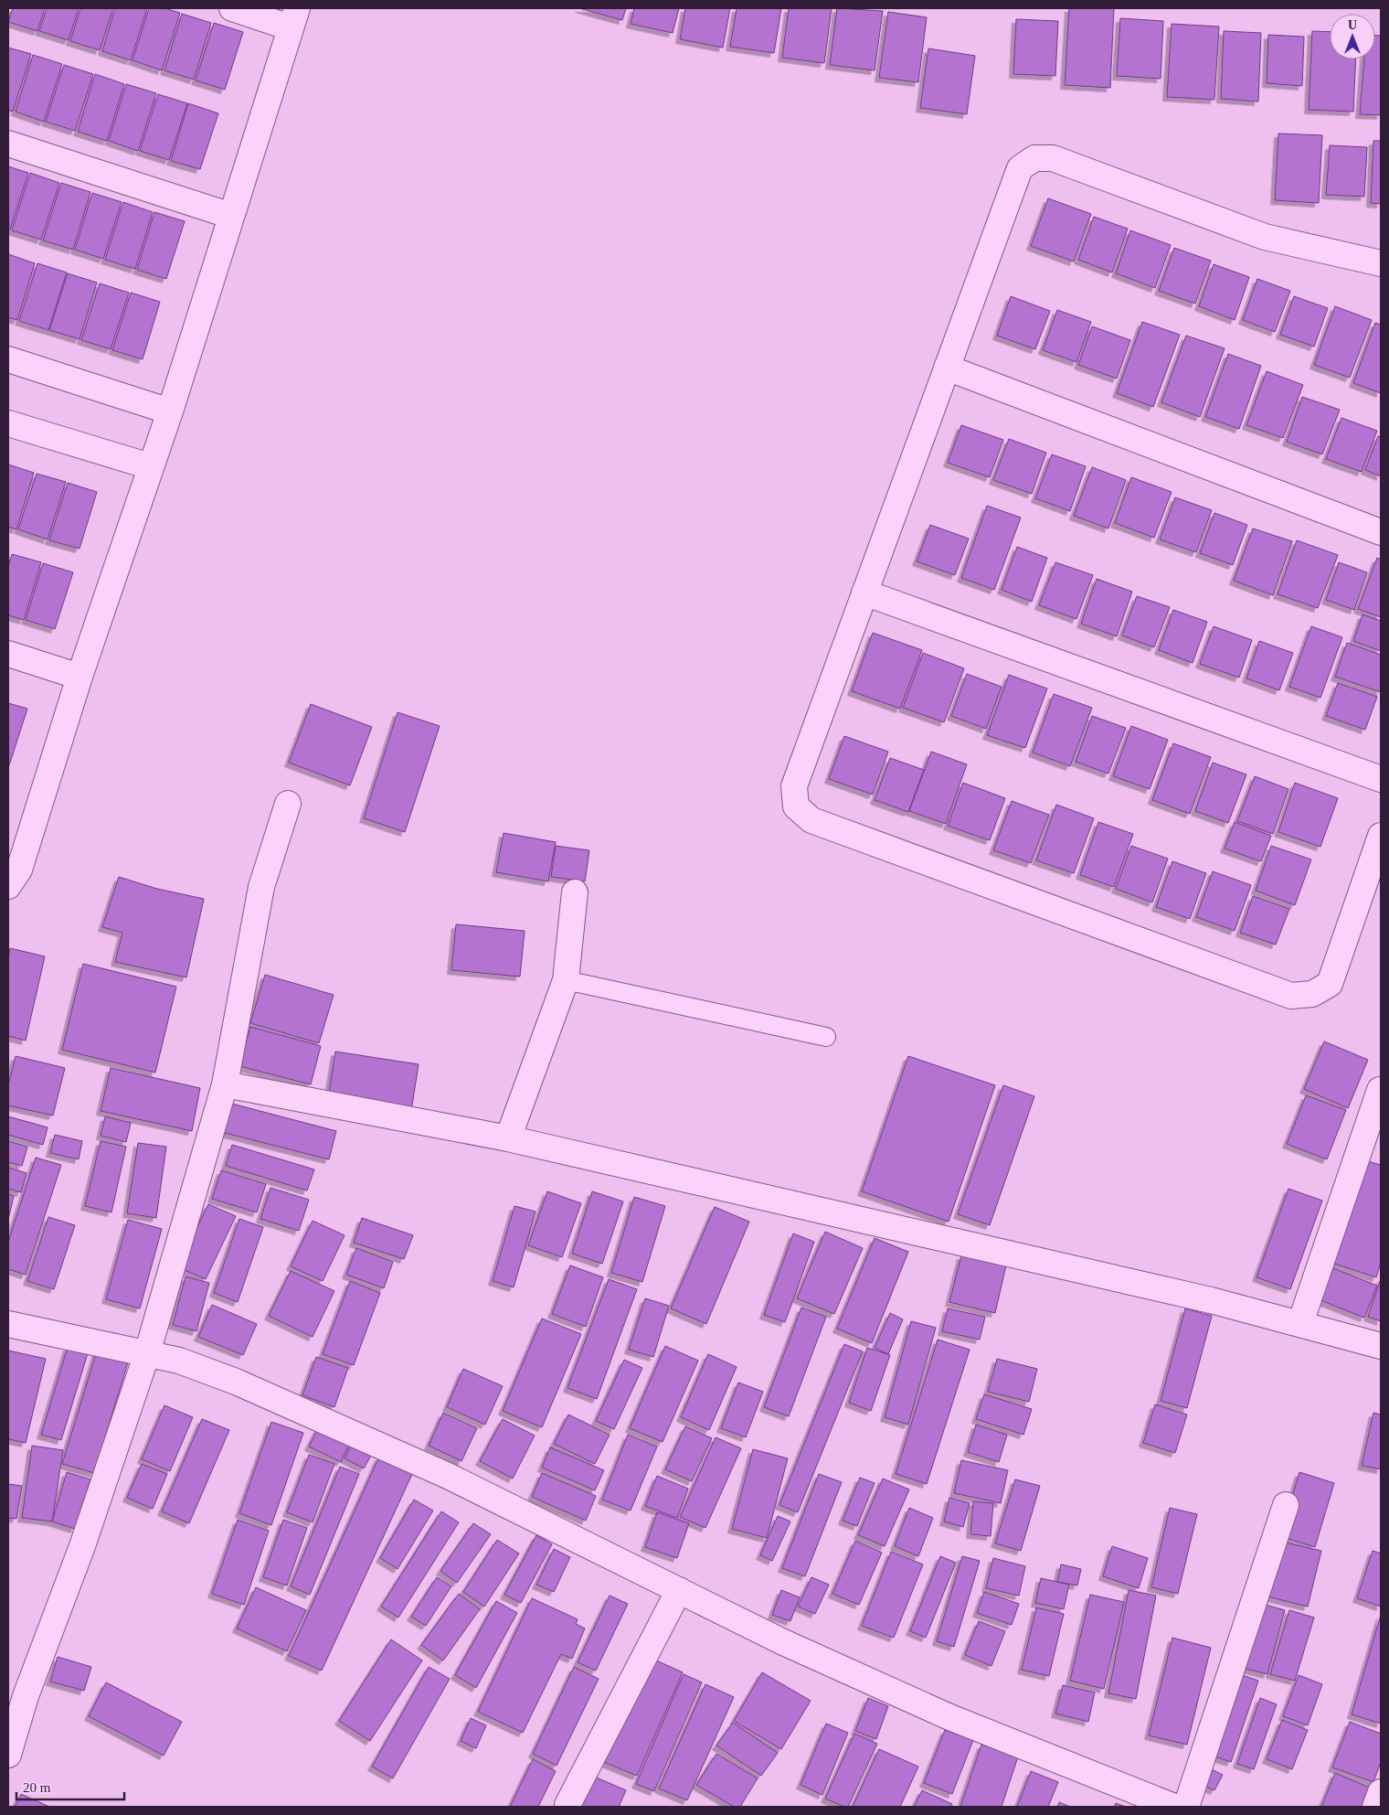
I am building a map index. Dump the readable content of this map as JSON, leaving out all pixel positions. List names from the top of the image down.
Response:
{
  "scale_bar": "20 m",
  "north": "top"
}
